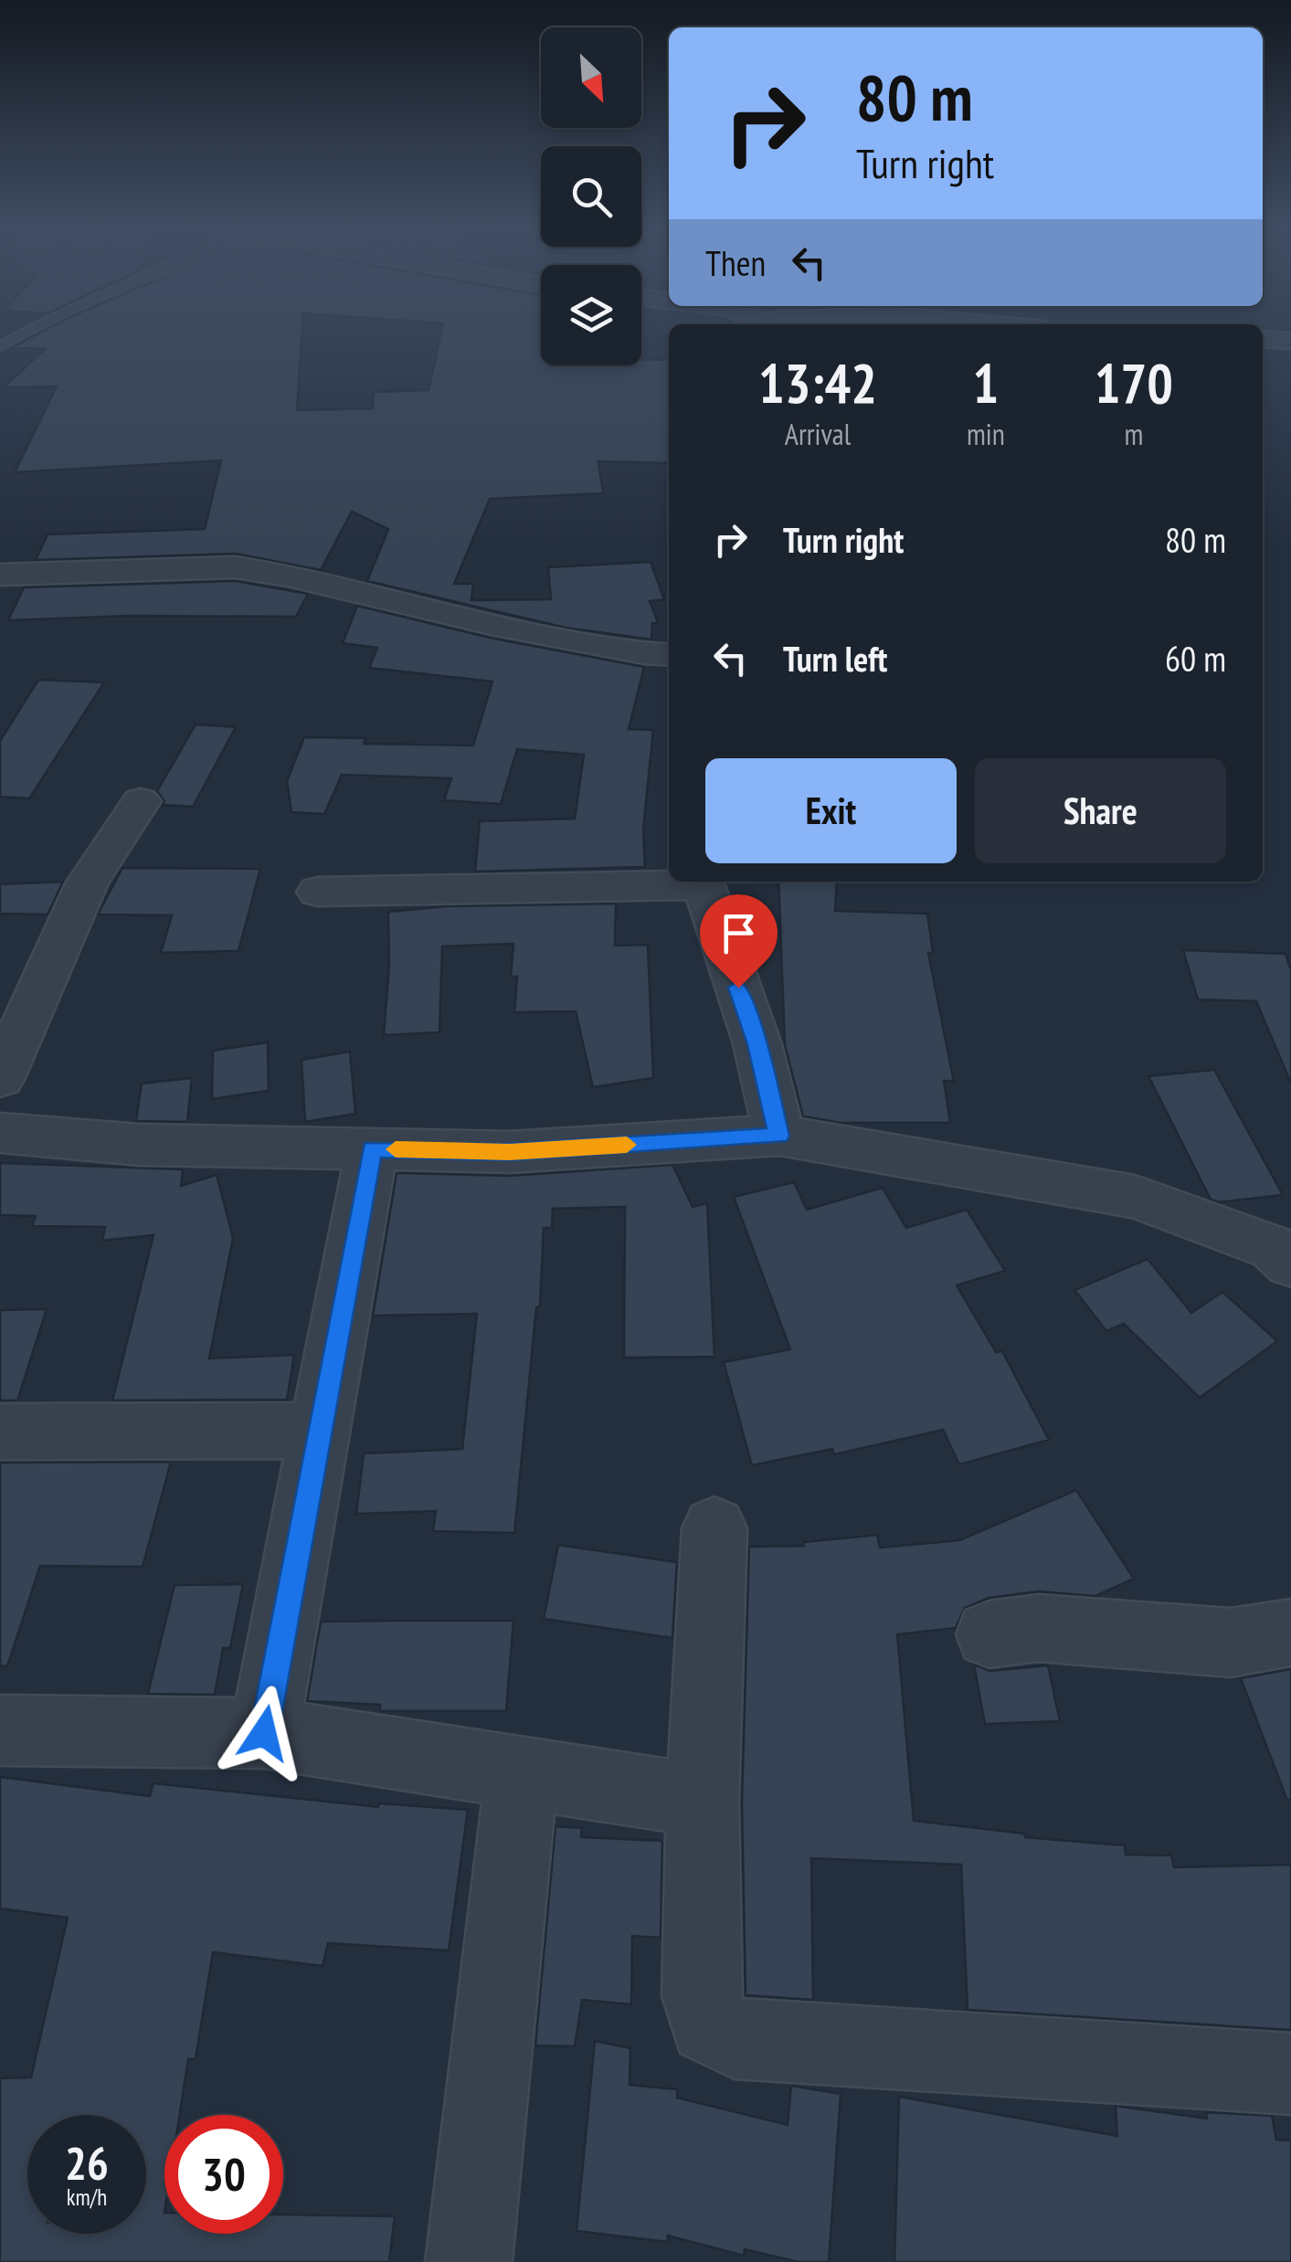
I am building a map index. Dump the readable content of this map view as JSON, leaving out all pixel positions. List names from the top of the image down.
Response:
{
  "north": "bottom right",
  "page": {
    "turn": ["80 m", "Turn right"],
    "then": "Then",
    "eta": [
      "13:42",
      "Arrival",
      "1",
      "min",
      "170",
      "m"
    ],
    "list": [
      {
        "name": "Turn right",
        "value": "80 m"
      },
      {
        "name": "Turn left",
        "value": "60 m"
      }
    ],
    "buttons": ["Exit", "Share"],
    "speed": "26 km/h",
    "limit": "30"
  }
}
